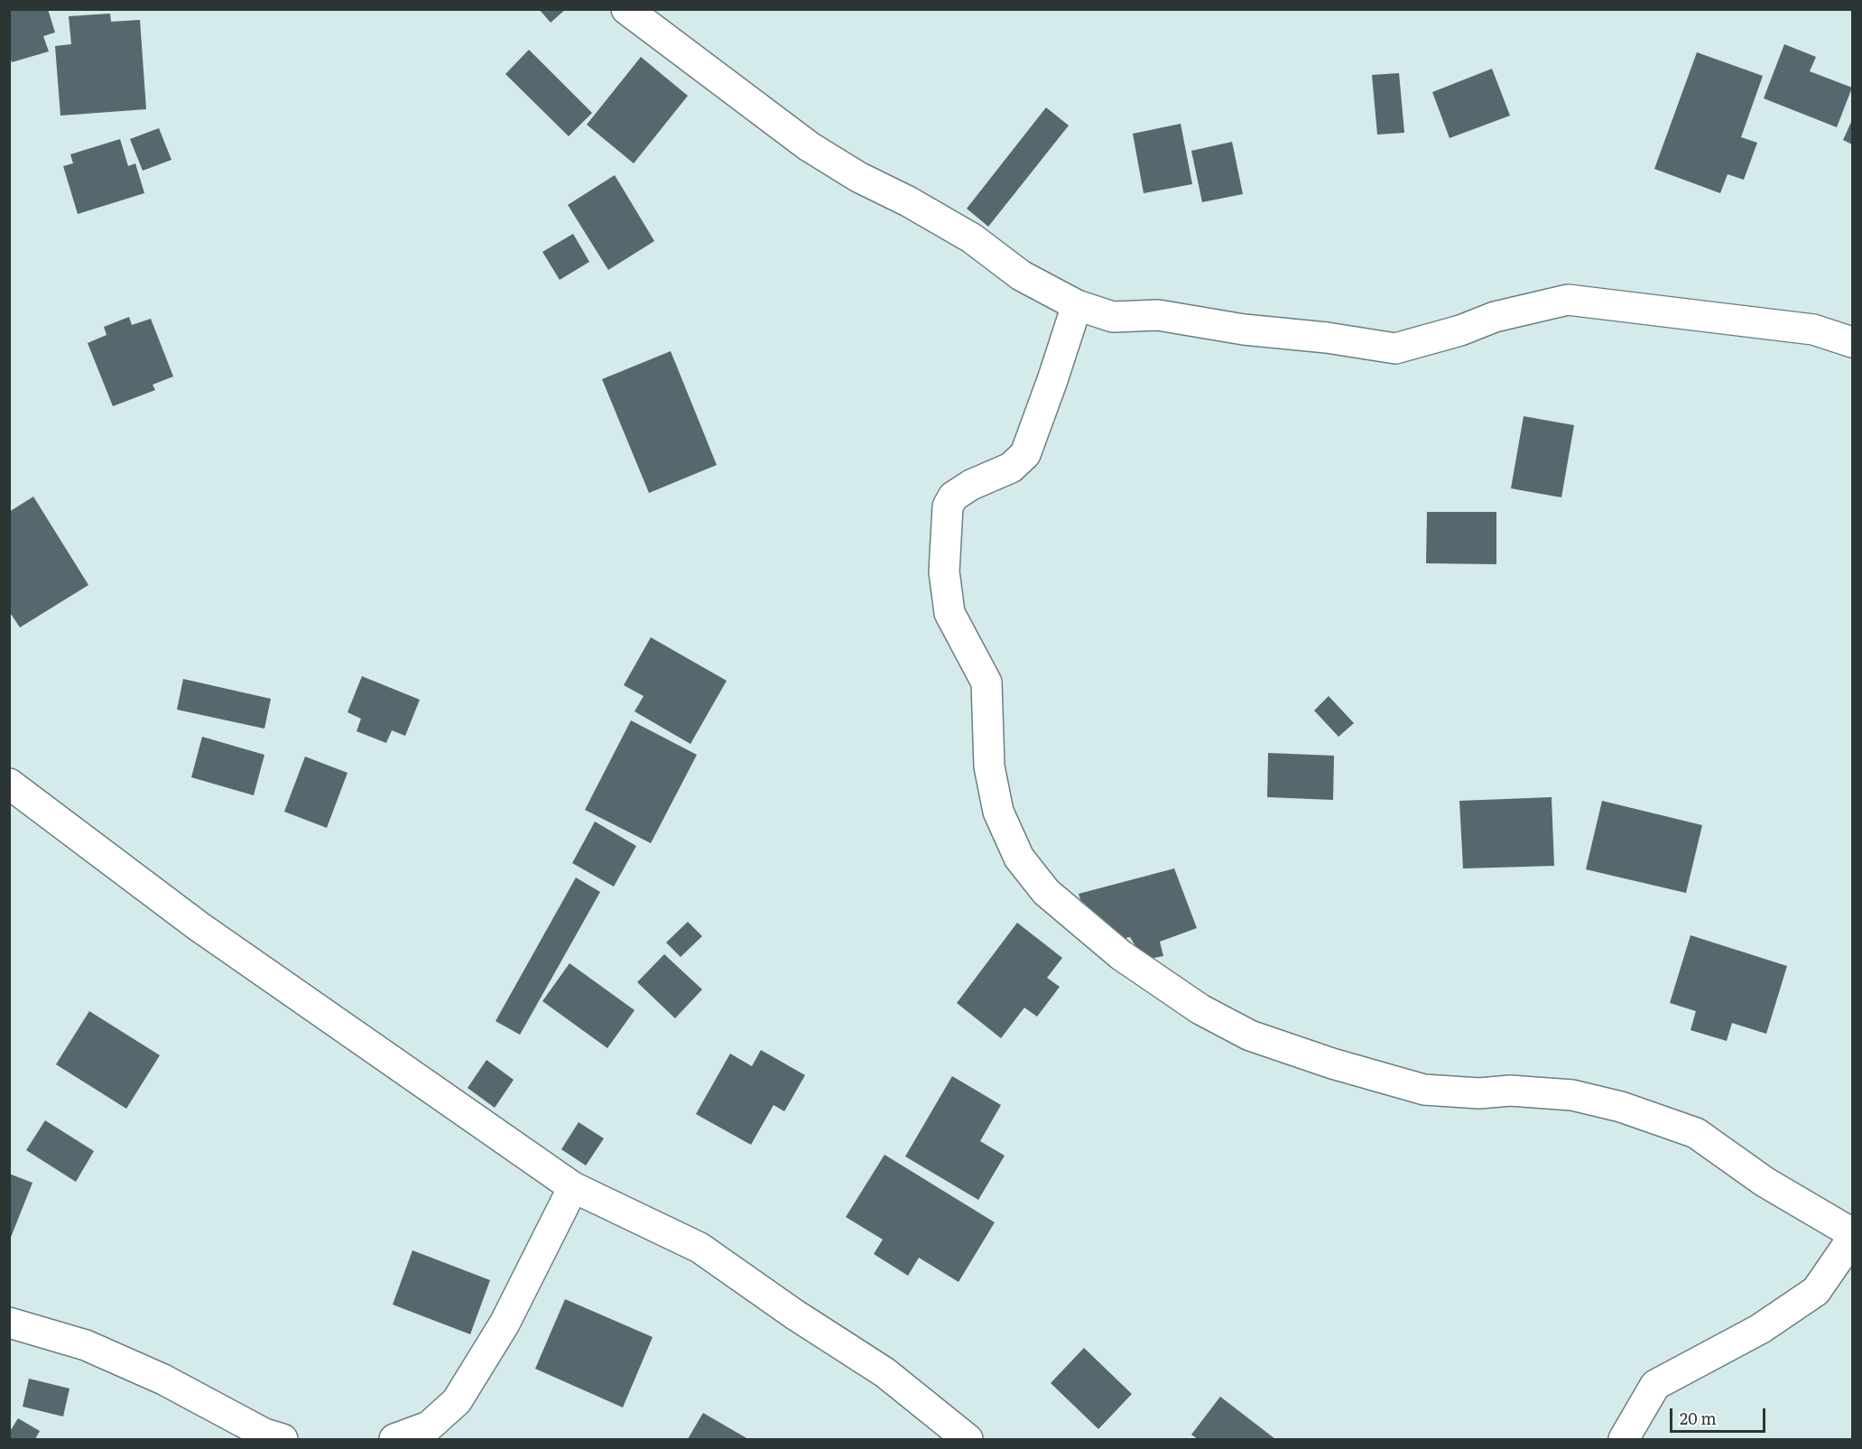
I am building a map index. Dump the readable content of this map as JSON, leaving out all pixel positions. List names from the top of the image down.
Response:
{
  "scale_bar": "20 m"
}
